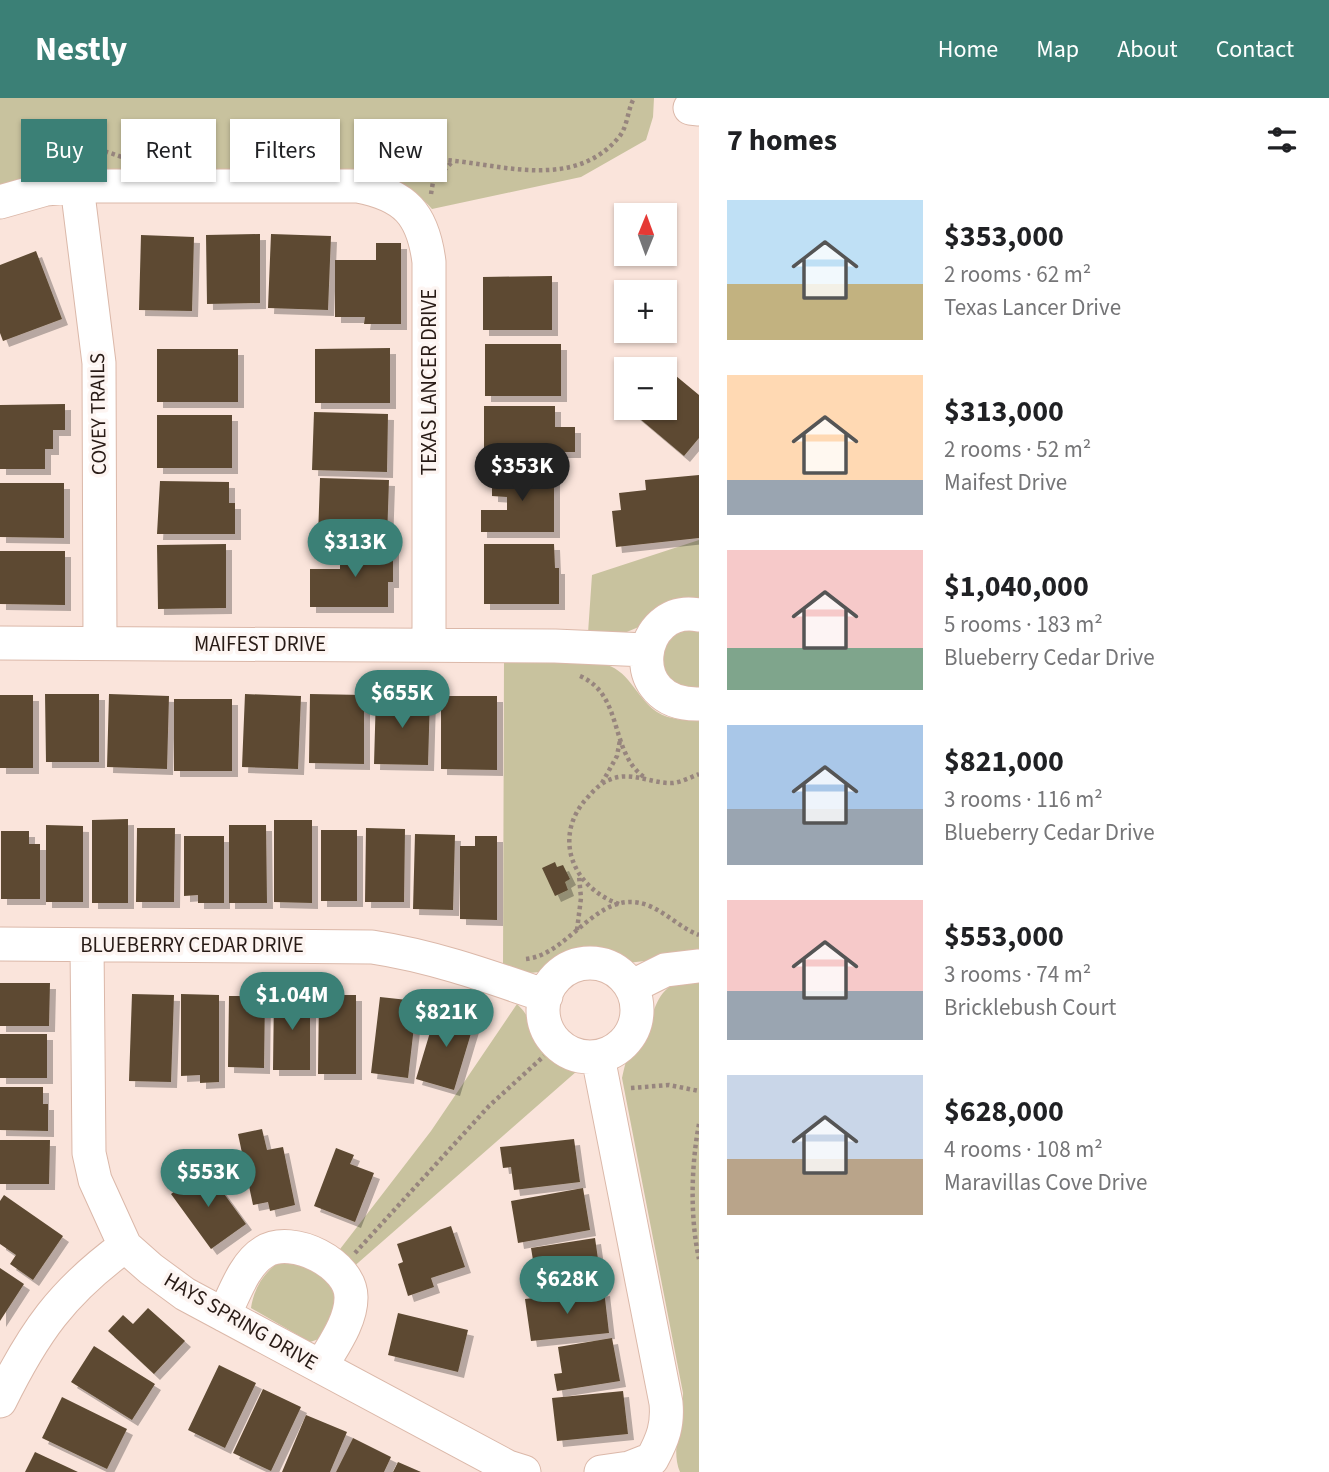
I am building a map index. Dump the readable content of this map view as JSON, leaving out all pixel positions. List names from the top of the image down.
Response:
{
  "streets": {
    "street": [
      "TEXAS LANCER DRIVE",
      "COVEY TRAILS",
      "MAIFEST DRIVE",
      "BLUEBERRY CEDAR DRIVE",
      "HAYS SPRING DRIVE"
    ]
  },
  "crossings": [
    ["TEXAS LANCER DRIVE", "MAIFEST DRIVE"],
    ["COVEY TRAILS", "MAIFEST DRIVE"],
    ["BLUEBERRY CEDAR DRIVE", "HAYS SPRING DRIVE"]
  ],
  "north": "top",
  "page": {
    "header": "Nestly",
    "nav": [
      "Home",
      "Map",
      "About",
      "Contact"
    ],
    "heading": "7 homes",
    "chip": [
      "Buy",
      "Rent",
      "Filters",
      "New"
    ],
    "list": [
      {
        "name": "$353,000",
        "note": "2 rooms · 62 m² · Texas Lancer Drive"
      },
      {
        "name": "$313,000",
        "note": "2 rooms · 52 m² · Maifest Drive"
      },
      {
        "name": "$1,040,000",
        "note": "5 rooms · 183 m² · Blueberry Cedar Drive"
      },
      {
        "name": "$821,000",
        "note": "3 rooms · 116 m² · Blueberry Cedar Drive"
      },
      {
        "name": "$553,000",
        "note": "3 rooms · 74 m² · Bricklebush Court"
      },
      {
        "name": "$628,000",
        "note": "4 rooms · 108 m² · Maravillas Cove Drive"
      }
    ],
    "map_buttons": ["+", "−"],
    "price": [
      "$353K",
      "$313K",
      "$655K",
      "$1.04M",
      "$821K",
      "$553K",
      "$628K"
    ]
  }
}
